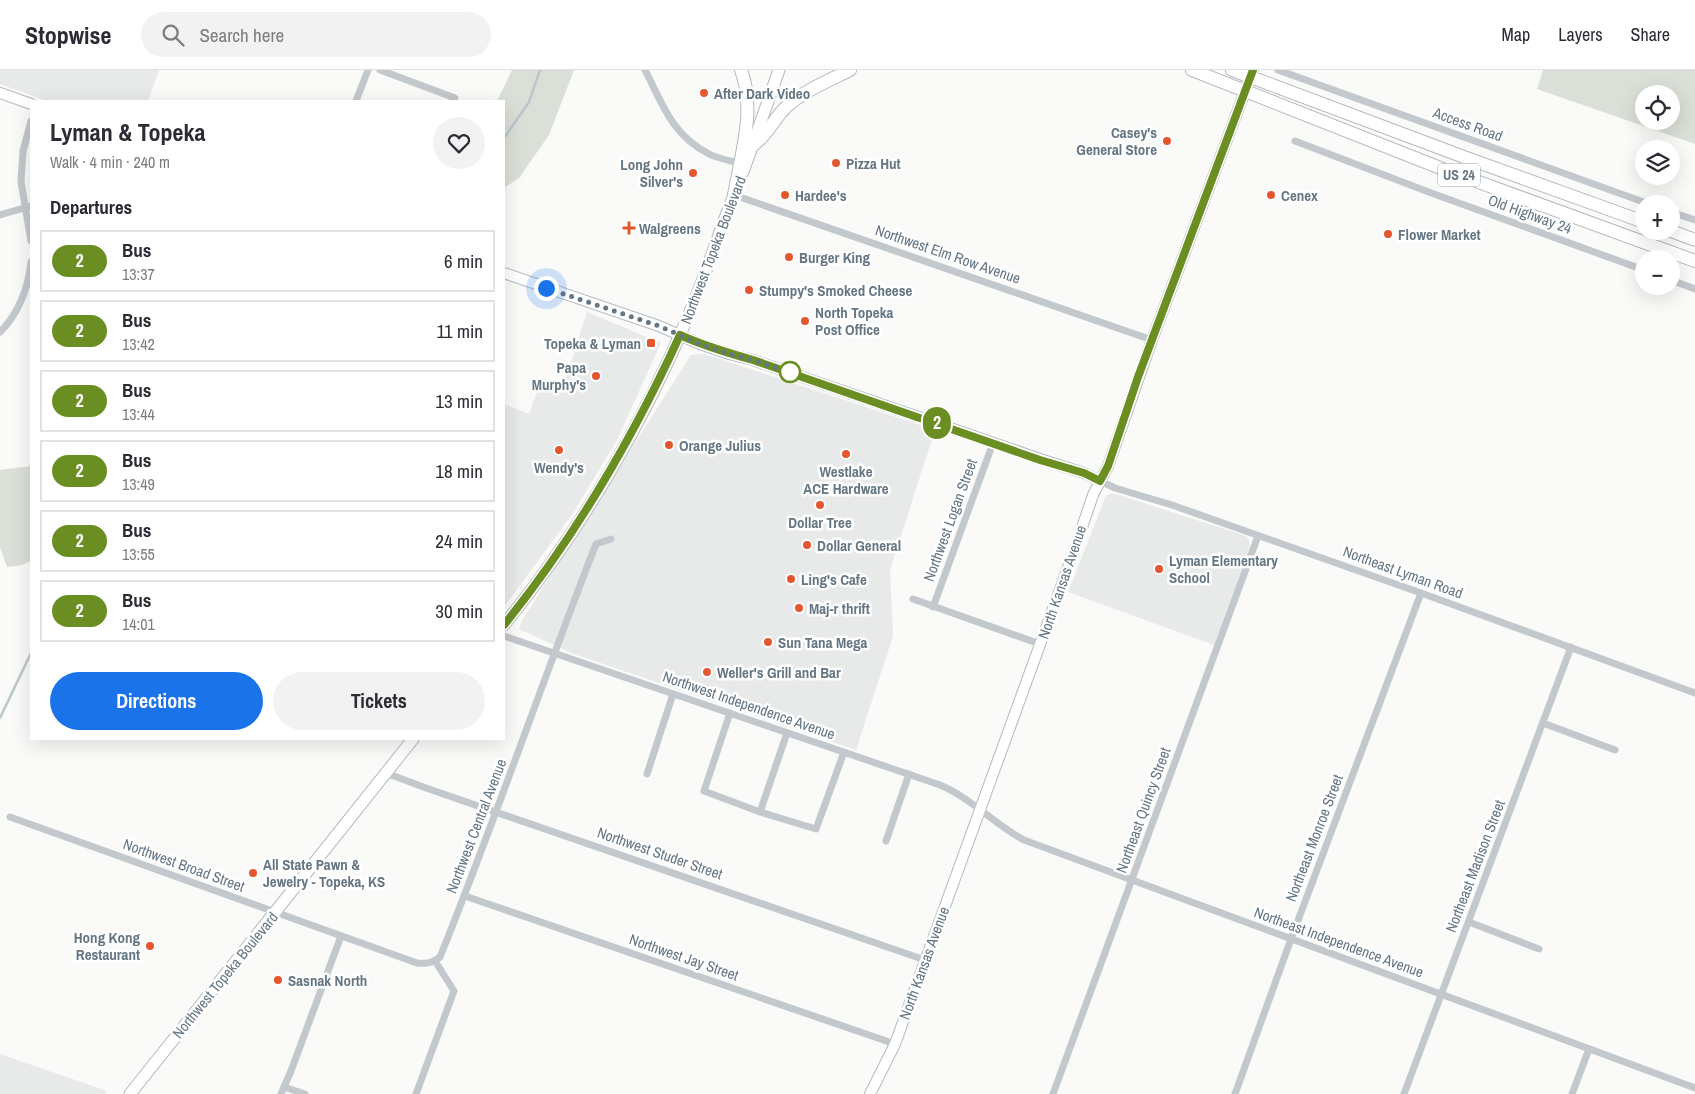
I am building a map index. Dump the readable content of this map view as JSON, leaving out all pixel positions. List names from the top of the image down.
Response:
{
  "streets": {
    "highway": ["US 24"],
    "main road": ["Northwest Topeka Boulevard", "North Kansas Avenue"],
    "street": [
      "Access Road",
      "Old Highway 24",
      "Northwest Elm Row Avenue",
      "Northwest Logan Street",
      "Northeast Lyman Road",
      "Northwest Independence Avenue",
      "Northeast Quincy Street",
      "Northwest Central Avenue",
      "Northeast Monroe Street",
      "Northwest Studer Street",
      "Northwest Broad Street",
      "Northeast Madison Street",
      "Northeast Independence Avenue",
      "Northwest Jay Street"
    ]
  },
  "crossings": [
    ["US 24", "North Kansas Avenue"],
    ["Northwest Topeka Boulevard", "Northwest Elm Row Avenue"],
    ["Northwest Topeka Boulevard", "Northwest Studer Street"],
    ["Northwest Topeka Boulevard", "Northwest Broad Street"],
    ["Northwest Elm Row Avenue", "North Kansas Avenue"],
    ["Northeast Lyman Road", "North Kansas Avenue"],
    ["Northeast Lyman Road", "Northeast Quincy Street"],
    ["Northeast Lyman Road", "Northeast Monroe Street"],
    ["Northeast Lyman Road", "Northeast Madison Street"],
    ["North Kansas Avenue", "Northwest Independence Avenue"],
    ["North Kansas Avenue", "Northwest Studer Street"],
    ["North Kansas Avenue", "Northeast Independence Avenue"],
    ["North Kansas Avenue", "Northwest Jay Street"],
    ["Northwest Independence Avenue", "Northwest Central Avenue"],
    ["Northwest Independence Avenue", "Northeast Independence Avenue"],
    ["Northeast Quincy Street", "Northeast Independence Avenue"],
    ["Northwest Central Avenue", "Northwest Studer Street"],
    ["Northwest Central Avenue", "Northwest Broad Street"],
    ["Northwest Central Avenue", "Northwest Jay Street"],
    ["Northeast Monroe Street", "Northeast Independence Avenue"],
    ["Northeast Madison Street", "Northeast Independence Avenue"]
  ],
  "places": {
    "other": [
      "After Dark Video",
      "Casey's General Store",
      "Pizza Hut",
      "Long John Silver's",
      "Hardee's",
      "Cenex",
      "Flower Market",
      "Burger King",
      "Stumpy's Smoked Cheese",
      "North Topeka Post Office",
      "Papa Murphy's",
      "Orange Julius",
      "Wendy's",
      "Westlake ACE Hardware",
      "Dollar Tree",
      "Dollar General",
      "Lyman Elementary School",
      "Ling's Cafe",
      "Maj-r thrift",
      "Sun Tana Mega",
      "Weller's Grill and Bar",
      "All State Pawn & Jewelry - Topeka, KS",
      "Hong Kong Restaurant",
      "Sasnak North"
    ],
    "health": ["Walgreens"],
    "transit": ["Topeka & Lyman"]
  },
  "lines": ["bus line 2"],
  "page": {
    "header": "Stopwise",
    "search": "Search here",
    "nav": ["Map", "Layers", "Share"],
    "on_map": "2",
    "map_buttons": ["+", "−"],
    "heading": [
      ["Lyman & Topeka", "Walk · 4 min · 240 m"],
      "Departures"
    ],
    "list": [
      {
        "mark": "2",
        "name": "Bus",
        "note": "13:37",
        "value": "6 min"
      },
      {
        "mark": "2",
        "name": "Bus",
        "note": "13:42",
        "value": "11 min"
      },
      {
        "mark": "2",
        "name": "Bus",
        "note": "13:44",
        "value": "13 min"
      },
      {
        "mark": "2",
        "name": "Bus",
        "note": "13:49",
        "value": "18 min"
      },
      {
        "mark": "2",
        "name": "Bus",
        "note": "13:55",
        "value": "24 min"
      },
      {
        "mark": "2",
        "name": "Bus",
        "note": "14:01",
        "value": "30 min"
      }
    ],
    "buttons": ["Directions", "Tickets"]
  }
}
